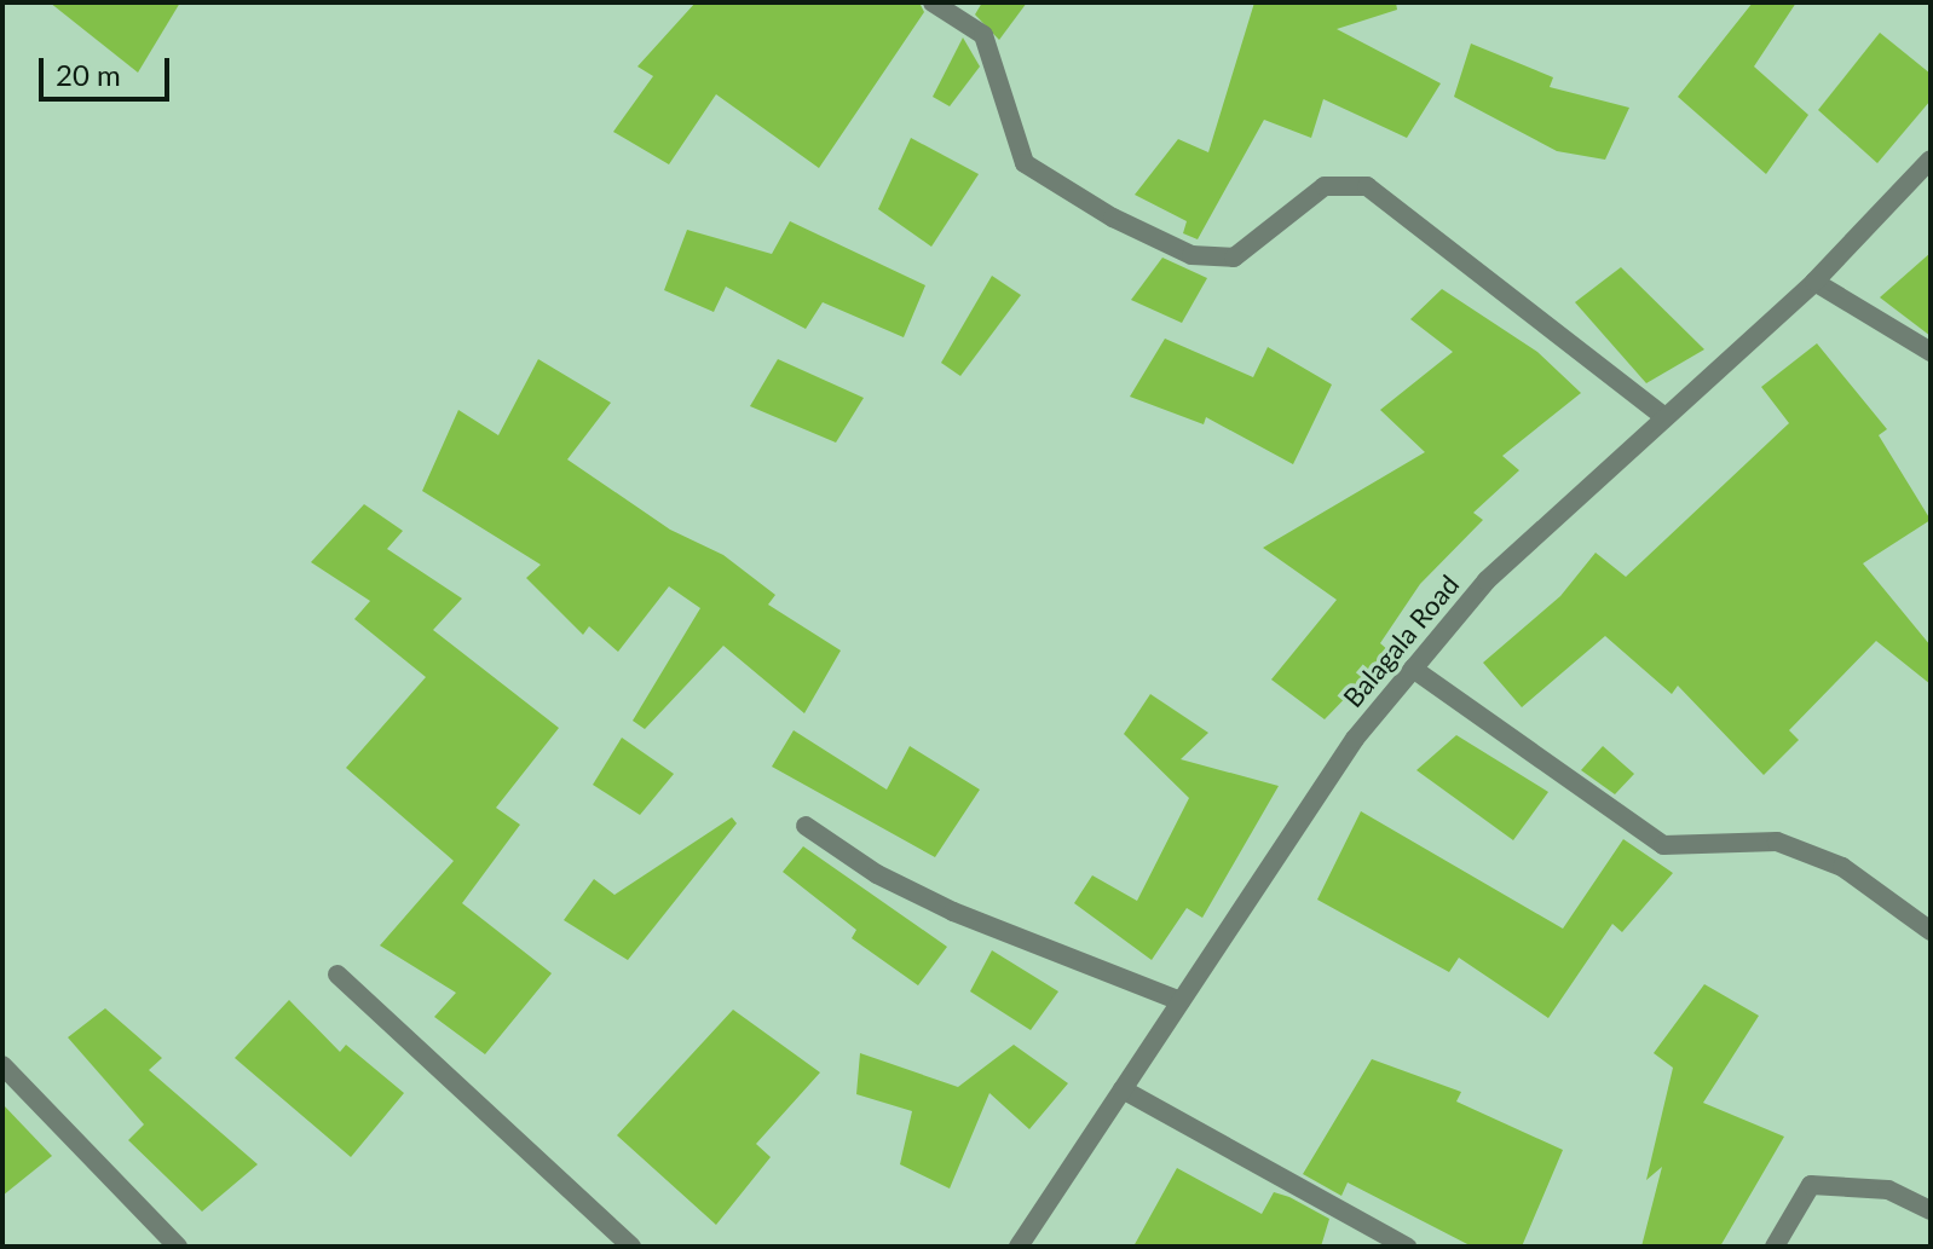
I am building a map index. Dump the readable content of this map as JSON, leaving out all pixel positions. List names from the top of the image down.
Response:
{
  "streets": {
    "street": ["Balagala Road"]
  },
  "scale_bar": "20 m"
}
